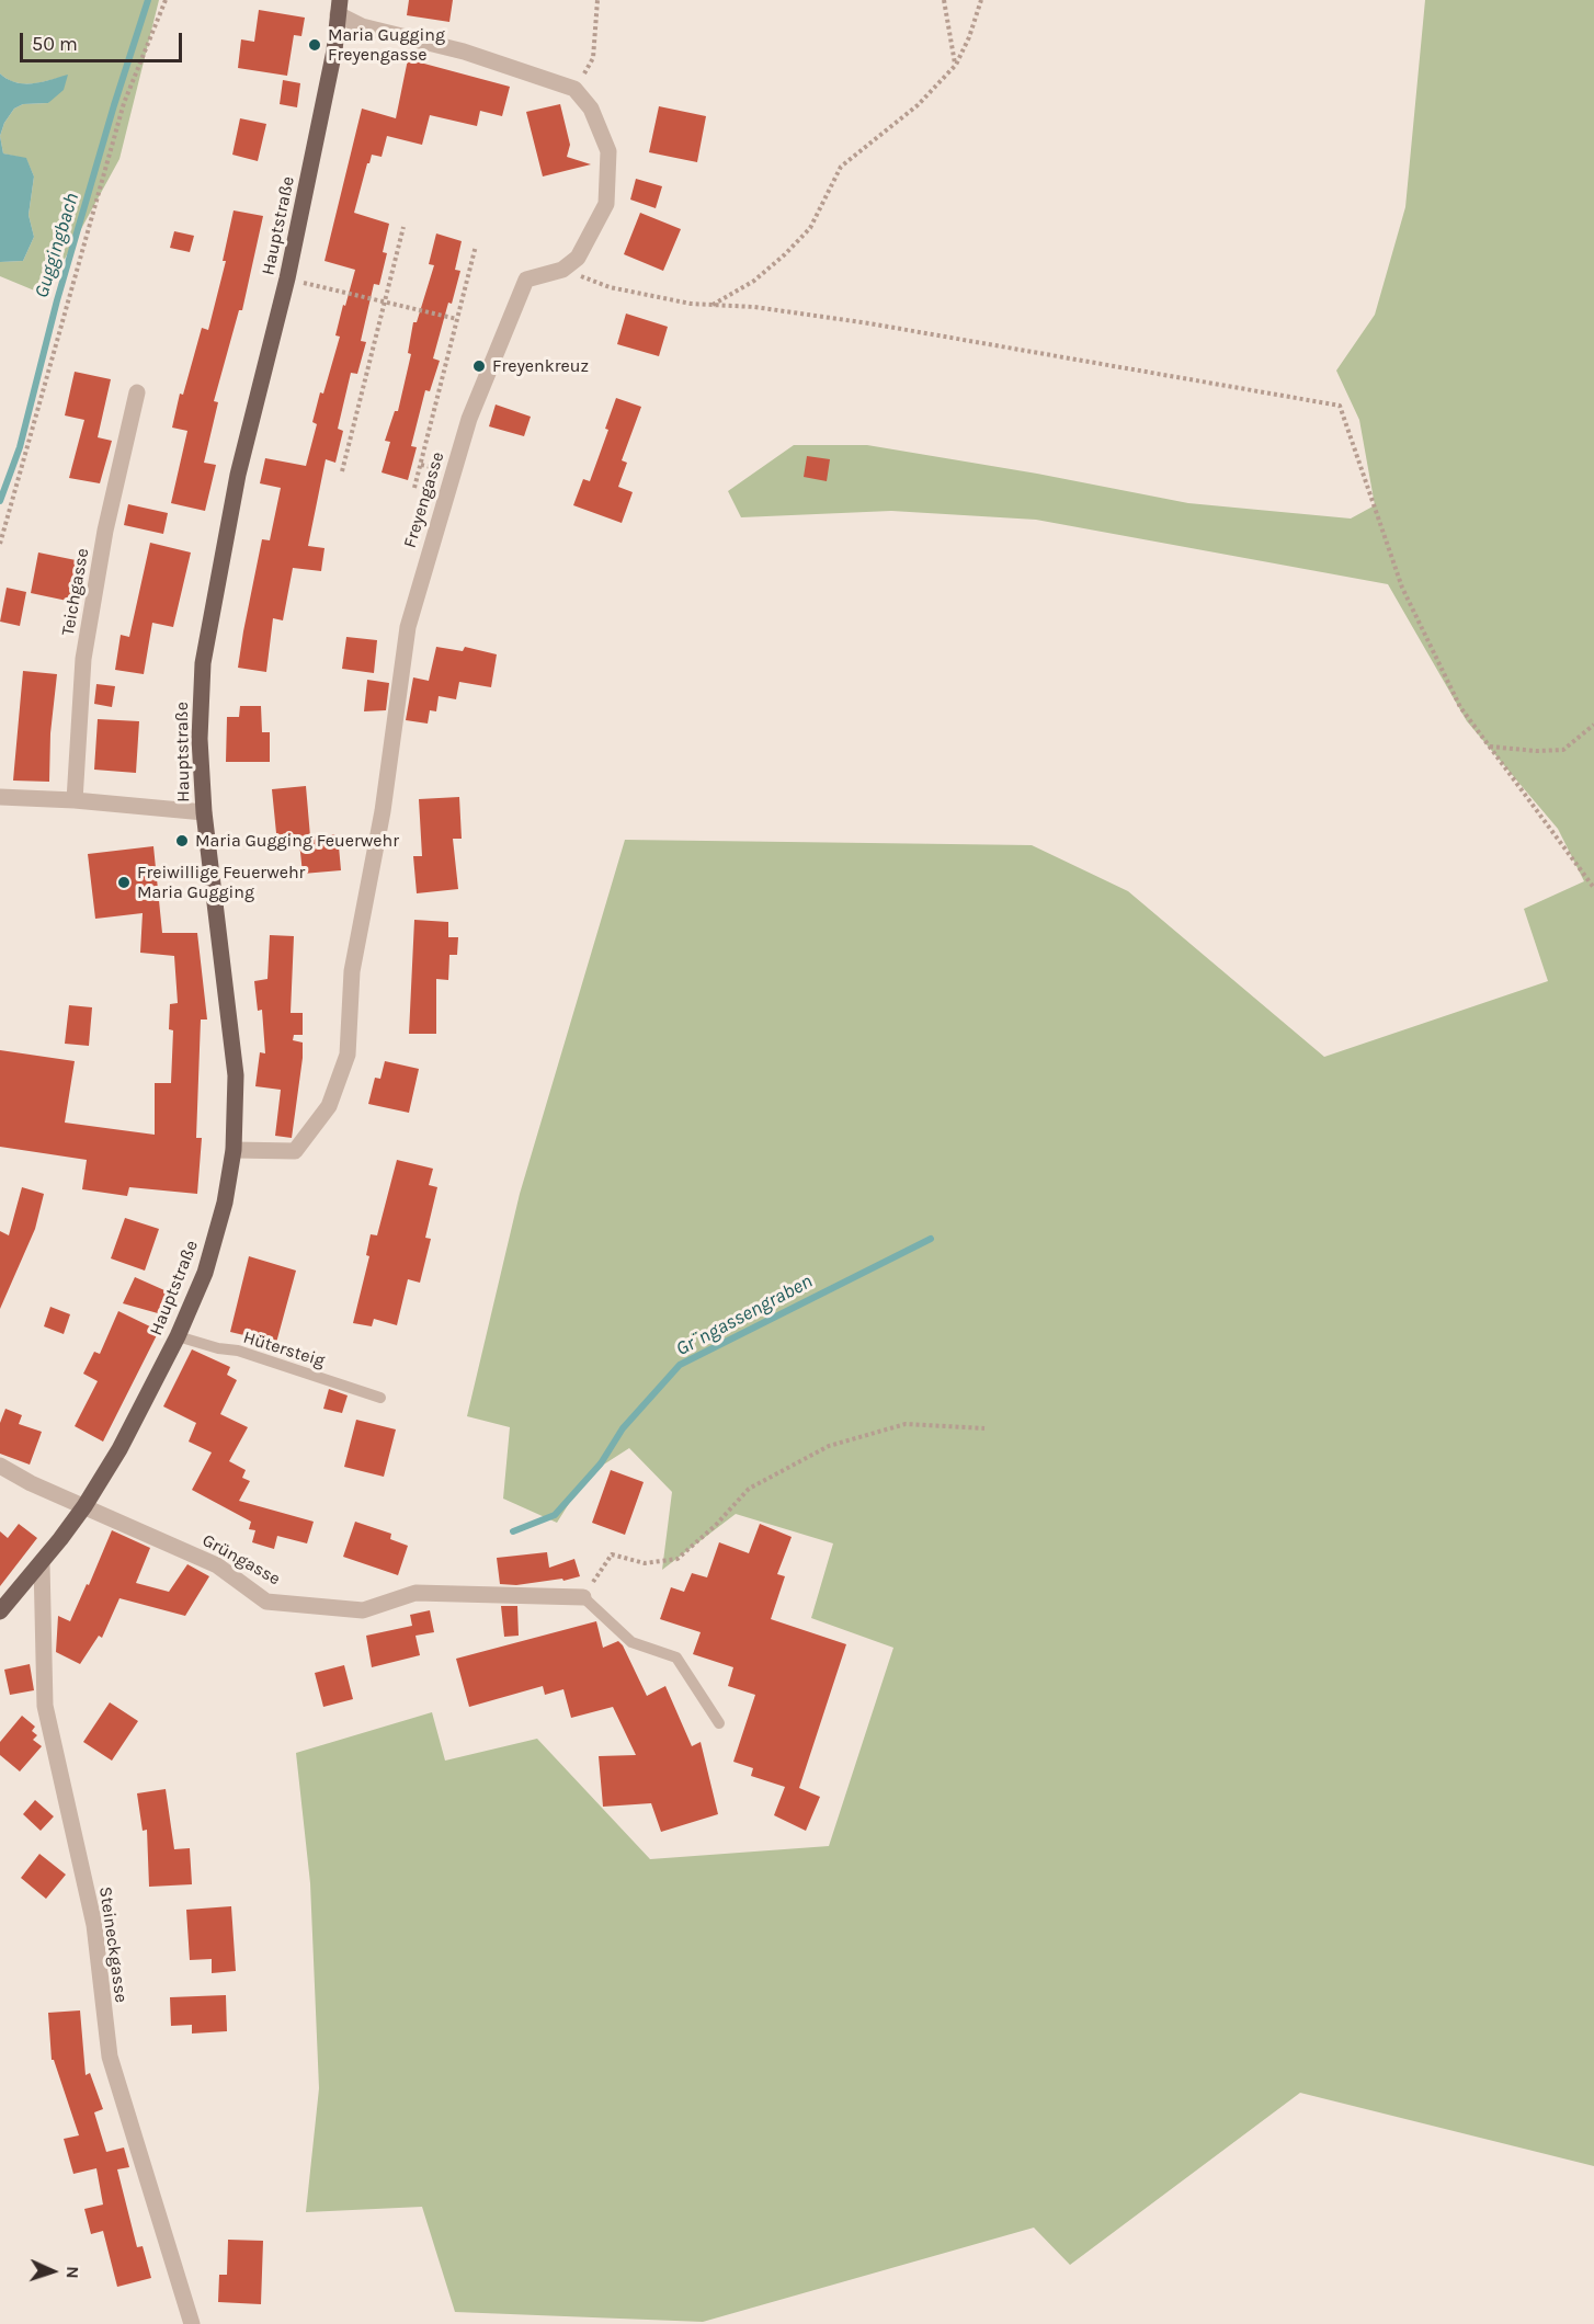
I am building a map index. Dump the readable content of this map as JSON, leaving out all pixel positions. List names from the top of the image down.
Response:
{
  "streets": {
    "main road": ["Hauptstraße"],
    "street": [
      "Freyengasse",
      "Teichgasse",
      "Grüngasse",
      "Steineckgasse"
    ],
    "lane": ["Hütersteig"]
  },
  "crossings": [
    ["Hauptstraße", "Freyengasse"],
    ["Hauptstraße", "Hütersteig"],
    ["Hauptstraße", "Grüngasse"],
    ["Hauptstraße", "Steineckgasse"]
  ],
  "water": ["Guggingbach", "Gr¨ngassengraben"],
  "places": [
    "Maria Gugging Freyengasse",
    "Freyenkreuz",
    "Maria Gugging Feuerwehr",
    "Freiwillige Feuerwehr Maria Gugging"
  ],
  "scale_bar": "50 m",
  "north": "right"
}
